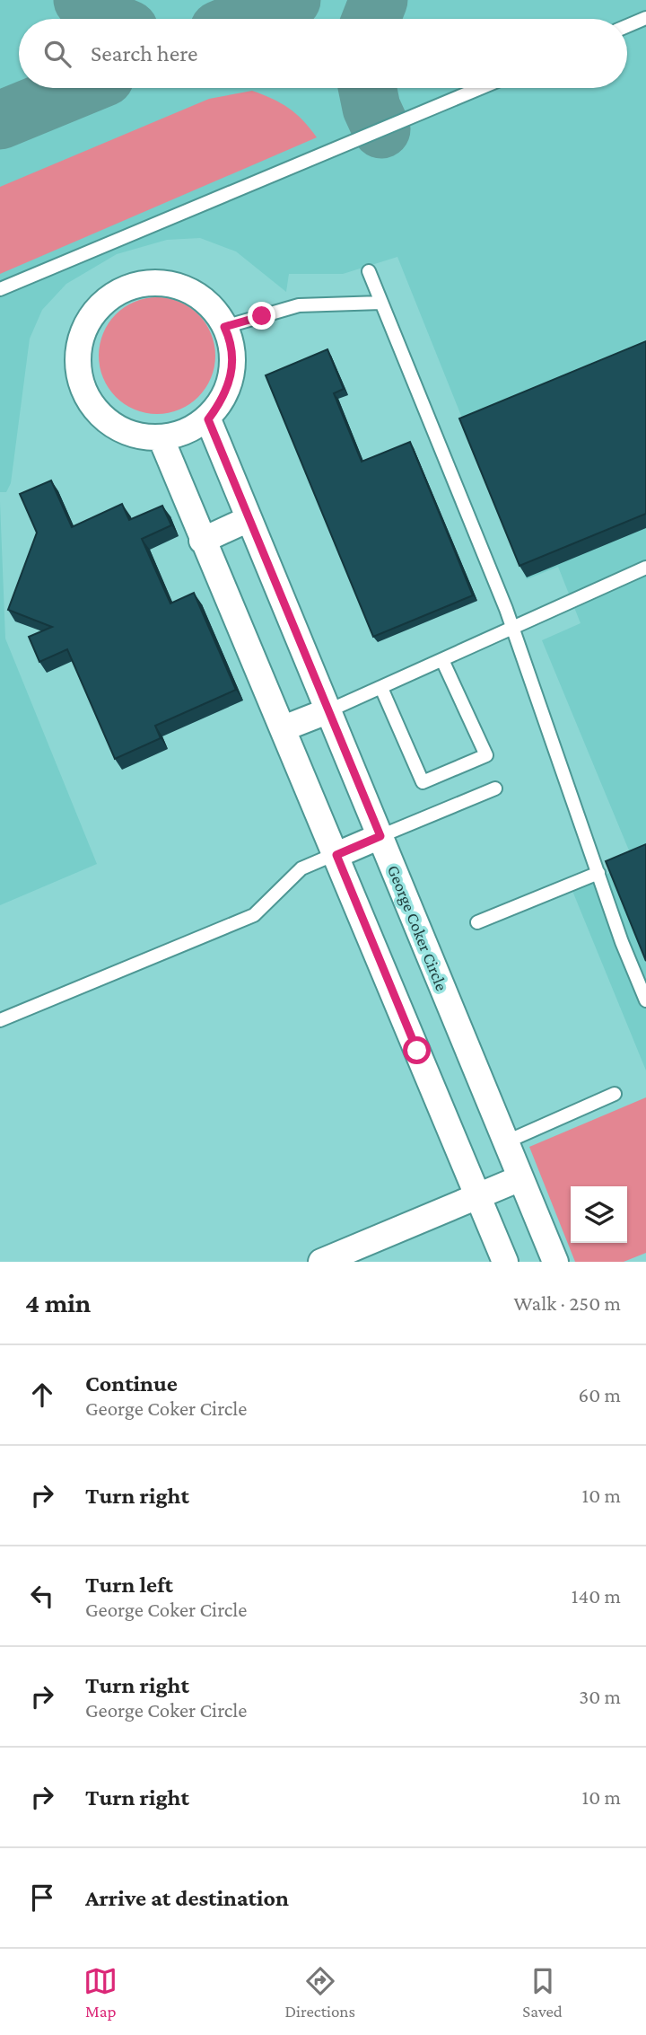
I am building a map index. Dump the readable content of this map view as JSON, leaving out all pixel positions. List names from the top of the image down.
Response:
{
  "streets": {
    "street": ["George Coker Circle"]
  },
  "page": {
    "search": "Search here",
    "heading": ["4 min", "Walk · 250 m"],
    "list": [
      ["Continue", "George Coker Circle", "60 m"],
      ["Turn right", "10 m"],
      ["Turn left", "George Coker Circle", "140 m"],
      ["Turn right", "George Coker Circle", "30 m"],
      ["Turn right", "10 m"],
      "Arrive at destination"
    ],
    "nav": ["Map", "Directions", "Saved"]
  }
}
